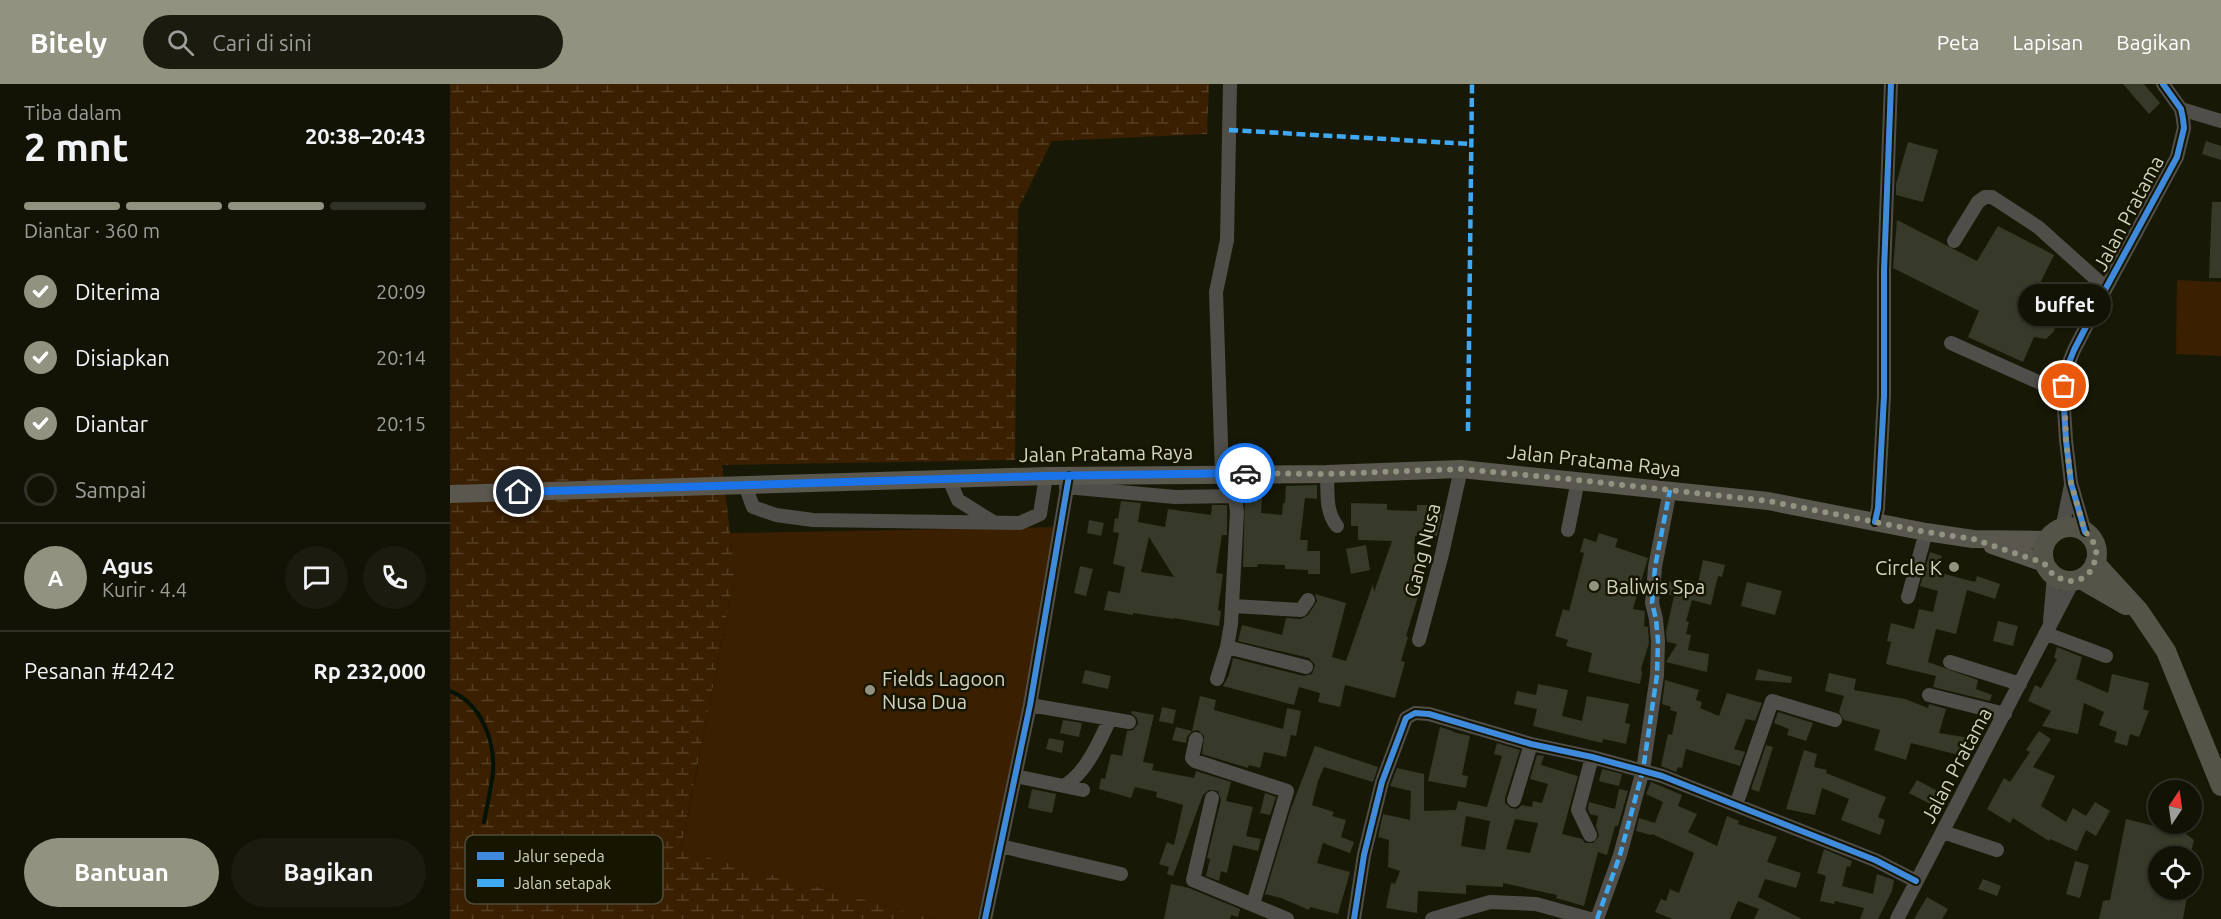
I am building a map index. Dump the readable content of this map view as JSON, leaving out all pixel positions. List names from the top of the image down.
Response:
{
  "streets": {
    "main road": ["Jalan Pratama Raya"],
    "street": ["Jalan Pratama", "Gang Nusa"]
  },
  "crossings": [
    ["Jalan Pratama", "Jalan Pratama Raya"],
    ["Jalan Pratama Raya", "Gang Nusa"]
  ],
  "places": [
    "buffet",
    "Circle K",
    "Baliwis Spa",
    "Fields Lagoon Nusa Dua"
  ],
  "legend": ["Jalur sepeda", "Jalan setapak"],
  "north": "top",
  "page": {
    "header": "Bitely",
    "search": "Cari di sini",
    "nav": ["Peta", "Lapisan", "Bagikan"],
    "heading": ["2 mnt", "Tiba dalam", "20:38–20:43"],
    "panel": [
      "Agus",
      "Kurir · 4.4",
      "Pesanan #4242",
      "Rp 232,000"
    ],
    "bar": "Diantar · 360 m",
    "list": [
      ["Diterima", "20:09"],
      ["Disiapkan", "20:14"],
      ["Diantar", "20:15"],
      "Sampai"
    ],
    "bubble": "buffet",
    "round": "A",
    "buttons": ["Bantuan", "Bagikan"]
  }
}
